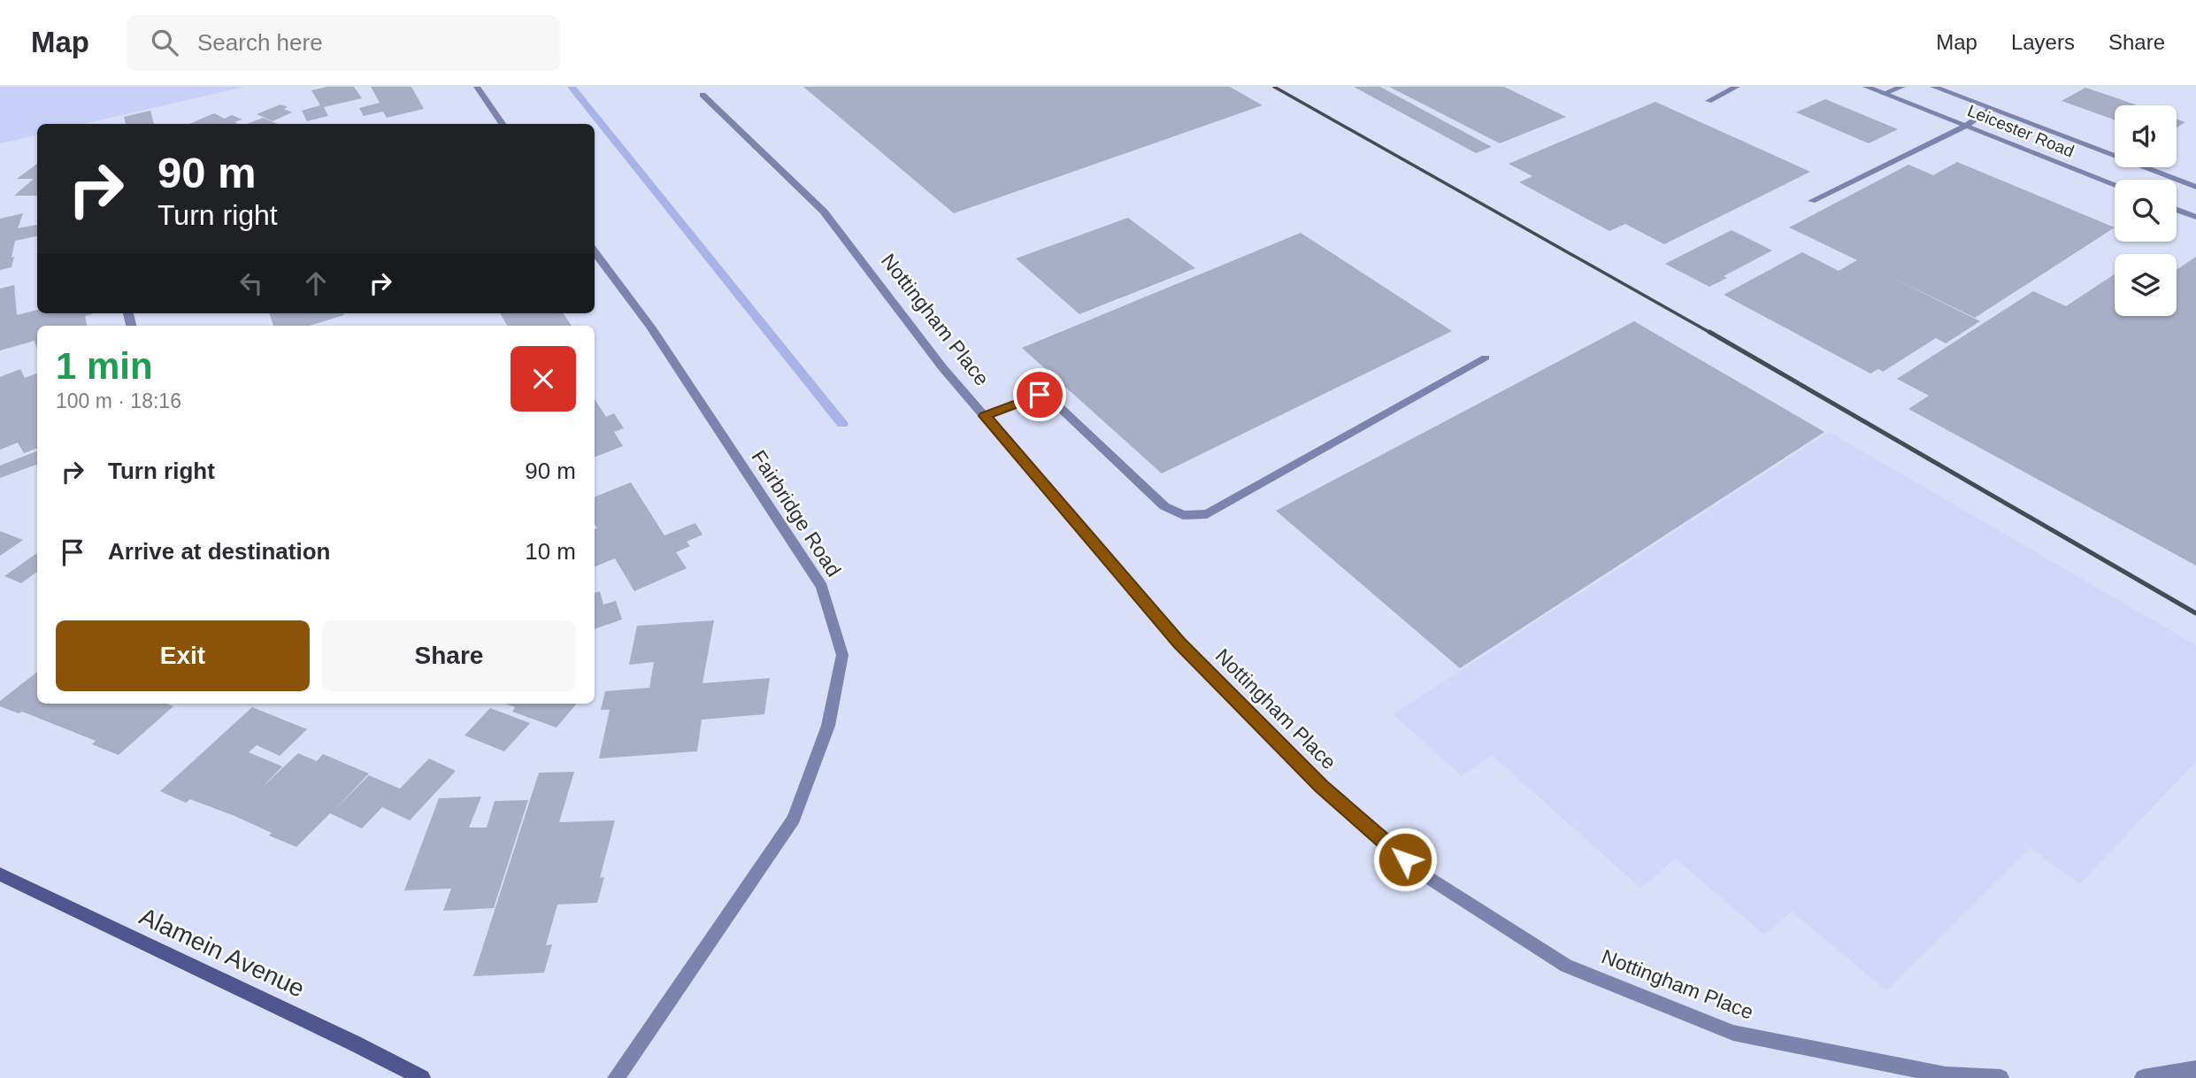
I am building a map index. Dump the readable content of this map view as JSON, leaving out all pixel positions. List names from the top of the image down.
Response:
{
  "streets": {
    "street": [
      "Leicester Road",
      "Nottingham Place",
      "Fairbridge Road",
      "Alamein Avenue"
    ]
  },
  "page": {
    "header": "Map",
    "search": "Search here",
    "nav": ["Map", "Layers", "Share"],
    "turn": ["90 m", "Turn right"],
    "heading": ["1 min", "100 m · 18:16"],
    "list": [
      {
        "name": "Turn right",
        "value": "90 m"
      },
      {
        "name": "Arrive at destination",
        "value": "10 m"
      }
    ],
    "buttons": ["Exit", "Share"]
  }
}
